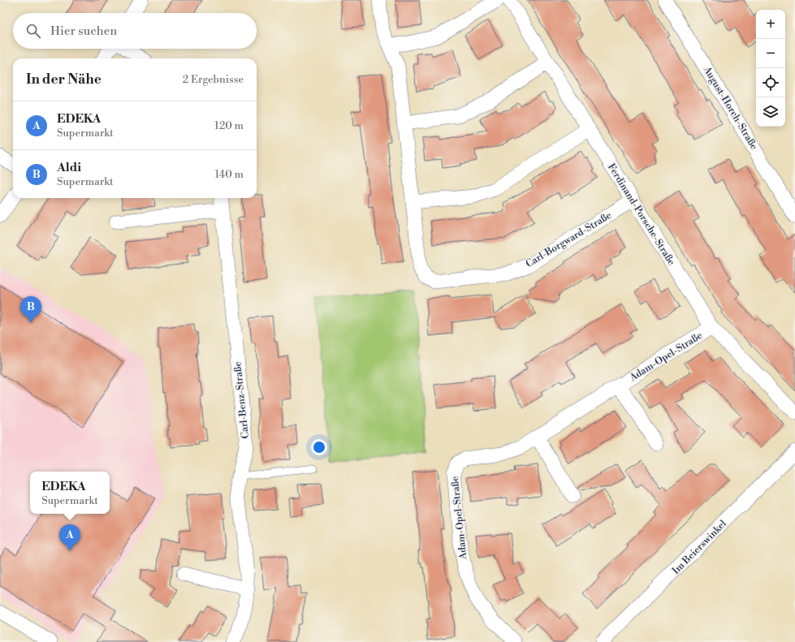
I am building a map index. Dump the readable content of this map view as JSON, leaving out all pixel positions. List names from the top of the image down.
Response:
{
  "streets": {
    "street": [
      "August-Horch-Straße",
      "Ferdinand-Porsche-Straße",
      "Carl-Borgward-Straße",
      "Adam-Opel-Straße",
      "Carl-Benz-Straße",
      "Im Beierswinkel"
    ]
  },
  "crossings": [
    ["Ferdinand-Porsche-Straße", "Carl-Borgward-Straße"],
    ["Ferdinand-Porsche-Straße", "Adam-Opel-Straße"]
  ],
  "page": {
    "map_buttons": ["+", "−"],
    "search": "Hier suchen",
    "heading": ["In der Nähe", "2 Ergebnisse"],
    "list": [
      {
        "mark": "A",
        "name": "EDEKA",
        "note": "Supermarkt",
        "value": "120 m"
      },
      {
        "mark": "B",
        "name": "Aldi",
        "note": "Supermarkt",
        "value": "140 m"
      }
    ],
    "pins": ["B", "A"],
    "popup": ["EDEKA", "Supermarkt"]
  }
}
